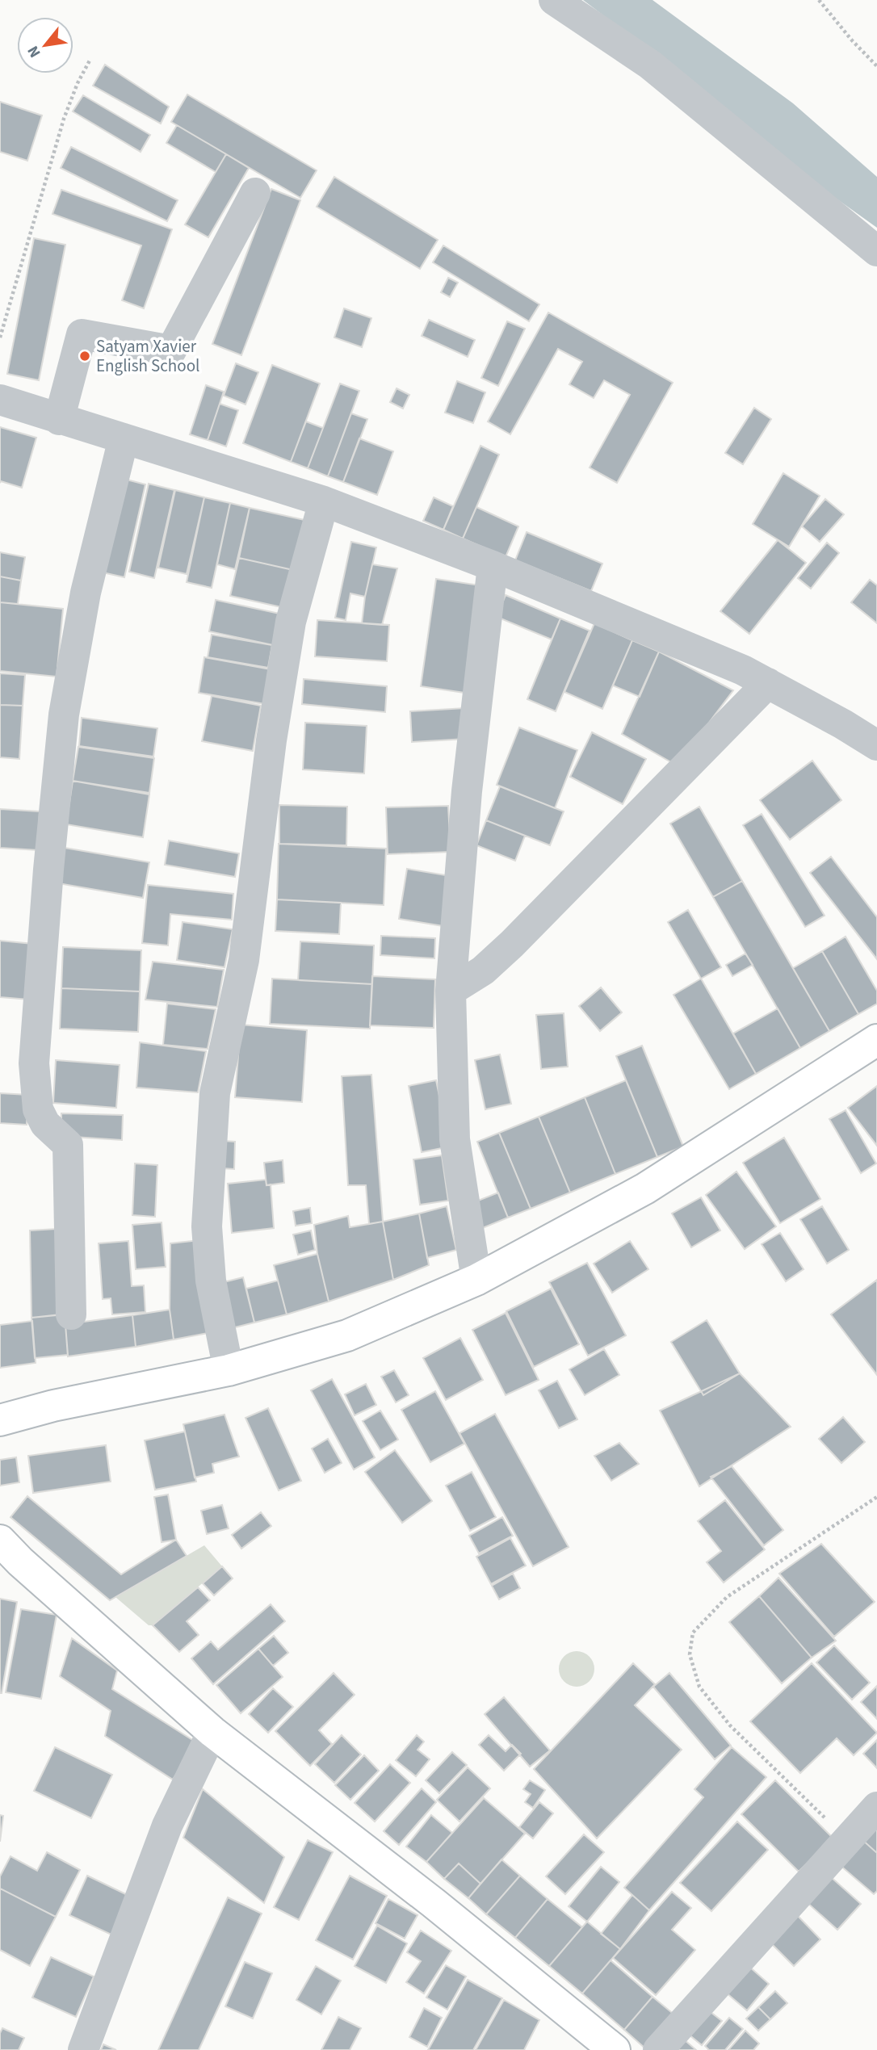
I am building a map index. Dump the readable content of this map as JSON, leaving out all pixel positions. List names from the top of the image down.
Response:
{
  "places": ["Satyam Xavier English School"],
  "north": "bottom left"
}
